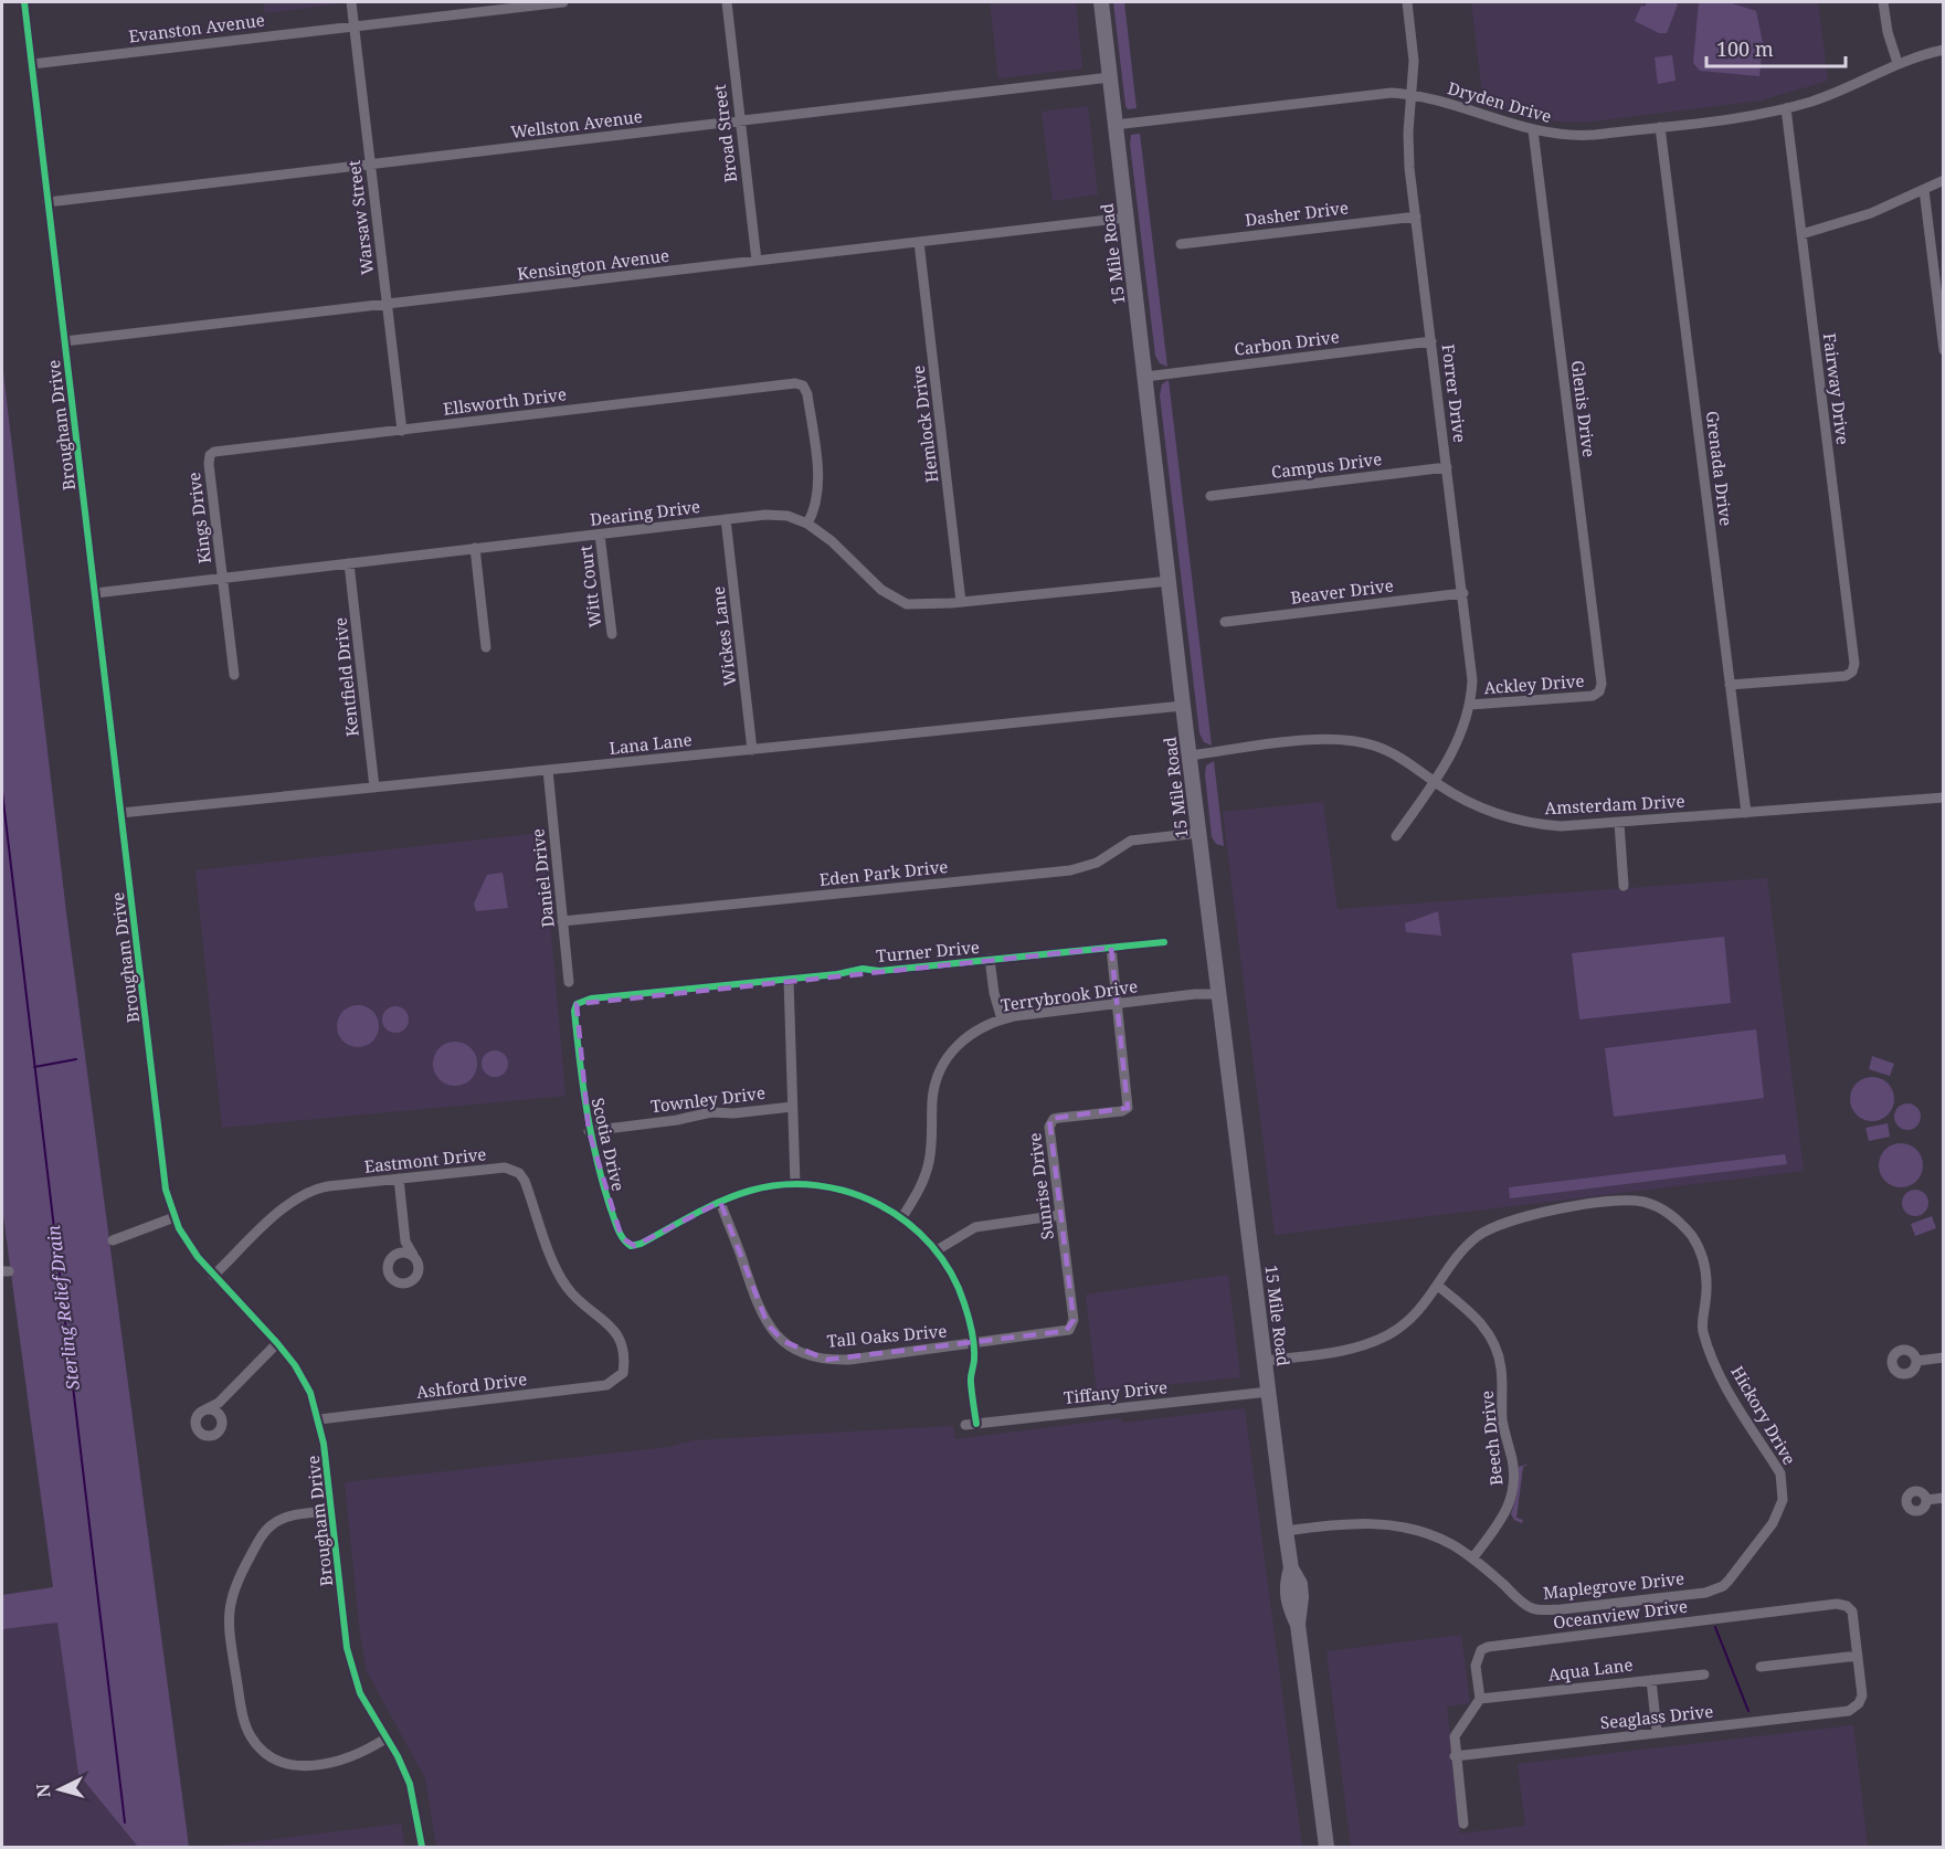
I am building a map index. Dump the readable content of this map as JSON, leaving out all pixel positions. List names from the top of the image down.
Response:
{
  "streets": {
    "main road": ["15 Mile Road"],
    "street": [
      "Evanston Avenue",
      "Dryden Drive",
      "Wellston Avenue",
      "Broad Street",
      "Dasher Drive",
      "Warsaw Street",
      "Kensington Avenue",
      "Carbon Drive",
      "Fairway Drive",
      "Forrer Drive",
      "Ellsworth Drive",
      "Glenis Drive",
      "Hemlock Drive",
      "Brougham Drive",
      "Campus Drive",
      "Grenada Drive",
      "Dearing Drive",
      "Kings Drive",
      "Witt Court",
      "Beaver Drive",
      "Wickes Lane",
      "Kentfield Drive",
      "Ackley Drive",
      "Lana Lane",
      "Amsterdam Drive",
      "Eden Park Drive",
      "Daniel Drive",
      "Turner Drive",
      "Terrybrook Drive",
      "Townley Drive",
      "Scotia Drive",
      "Eastmont Drive",
      "Sunrise Drive",
      "Tall Oaks Drive",
      "Ashford Drive",
      "Tiffany Drive",
      "Hickory Drive",
      "Beech Drive",
      "Maplegrove Drive",
      "Oceanview Drive",
      "Aqua Lane",
      "Seaglass Drive"
    ]
  },
  "crossings": [
    ["Evanston Avenue", "Warsaw Street"],
    ["Evanston Avenue", "Brougham Drive"],
    ["Dryden Drive", "15 Mile Road"],
    ["Dryden Drive", "Fairway Drive"],
    ["Dryden Drive", "Forrer Drive"],
    ["Dryden Drive", "Glenis Drive"],
    ["Dryden Drive", "Grenada Drive"],
    ["Wellston Avenue", "Broad Street"],
    ["Wellston Avenue", "Warsaw Street"],
    ["Wellston Avenue", "15 Mile Road"],
    ["Wellston Avenue", "Brougham Drive"],
    ["Broad Street", "Kensington Avenue"],
    ["Dasher Drive", "Forrer Drive"],
    ["Warsaw Street", "Kensington Avenue"],
    ["Warsaw Street", "Ellsworth Drive"],
    ["15 Mile Road", "Kensington Avenue"],
    ["15 Mile Road", "Carbon Drive"],
    ["15 Mile Road", "Dearing Drive"],
    ["15 Mile Road", "Lana Lane"],
    ["15 Mile Road", "Amsterdam Drive"],
    ["15 Mile Road", "Eden Park Drive"],
    ["15 Mile Road", "Terrybrook Drive"],
    ["15 Mile Road", "Tiffany Drive"],
    ["15 Mile Road", "Maplegrove Drive"],
    ["Kensington Avenue", "Hemlock Drive"],
    ["Kensington Avenue", "Brougham Drive"],
    ["Carbon Drive", "Forrer Drive"],
    ["Fairway Drive", "Grenada Drive"],
    ["Forrer Drive", "Campus Drive"],
    ["Forrer Drive", "Beaver Drive"],
    ["Forrer Drive", "Ackley Drive"],
    ["Forrer Drive", "Amsterdam Drive"],
    ["Ellsworth Drive", "Dearing Drive"],
    ["Ellsworth Drive", "Kings Drive"],
    ["Glenis Drive", "Ackley Drive"],
    ["Hemlock Drive", "Dearing Drive"],
    ["Brougham Drive", "Dearing Drive"],
    ["Brougham Drive", "Lana Lane"],
    ["Brougham Drive", "Eastmont Drive"],
    ["Brougham Drive", "Ashford Drive"],
    ["Grenada Drive", "Amsterdam Drive"],
    ["Dearing Drive", "Kings Drive"],
    ["Dearing Drive", "Witt Court"],
    ["Dearing Drive", "Wickes Lane"],
    ["Dearing Drive", "Kentfield Drive"],
    ["Wickes Lane", "Lana Lane"],
    ["Kentfield Drive", "Lana Lane"],
    ["Lana Lane", "Daniel Drive"],
    ["Eden Park Drive", "Daniel Drive"],
    ["Turner Drive", "Scotia Drive"],
    ["Turner Drive", "Sunrise Drive"],
    ["Terrybrook Drive", "Sunrise Drive"],
    ["Townley Drive", "Scotia Drive"],
    ["Scotia Drive", "Tall Oaks Drive"],
    ["Eastmont Drive", "Ashford Drive"],
    ["Sunrise Drive", "Tall Oaks Drive"],
    ["Tall Oaks Drive", "Tiffany Drive"],
    ["Hickory Drive", "Beech Drive"],
    ["Hickory Drive", "Maplegrove Drive"],
    ["Beech Drive", "Maplegrove Drive"],
    ["Oceanview Drive", "Aqua Lane"],
    ["Oceanview Drive", "Seaglass Drive"]
  ],
  "water": ["Sterling Relief Drain"],
  "scale_bar": "100 m",
  "north": "left"
}
